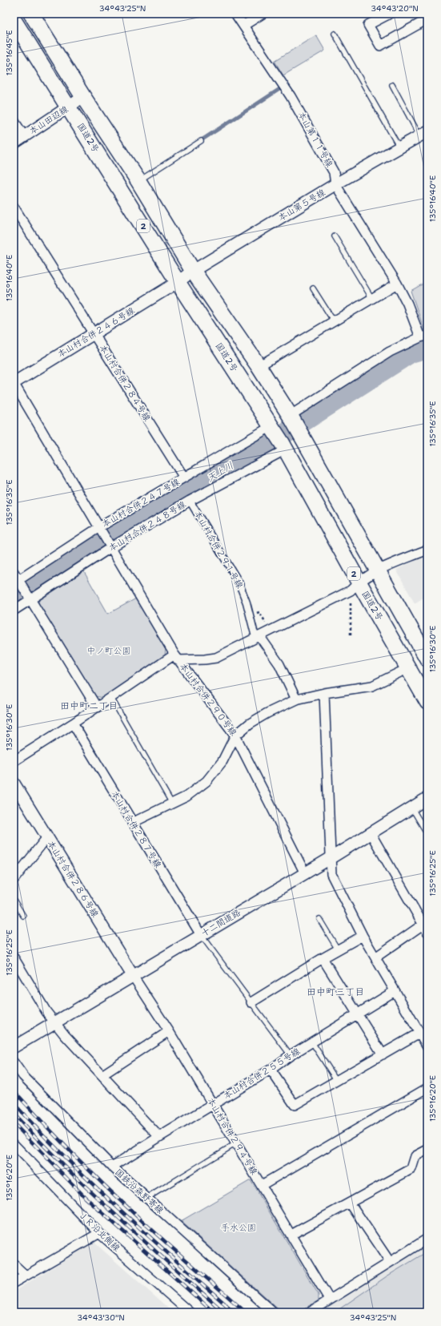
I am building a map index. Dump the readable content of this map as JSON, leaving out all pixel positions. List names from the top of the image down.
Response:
{
  "streets": {
    "highway": ["国道2号", "2"],
    "street": [
      "本山田辺線",
      "本山第１１号線",
      "本山第５号線",
      "本山村合併２４６号線",
      "本山村合併２８４号線",
      "本山村合併２４７号線",
      "本山村合併２４８号線",
      "本山村合併２９１号線",
      "本山村合併２９０号線",
      "本山村合併２８７号線",
      "本山村合併２８６号線",
      "十二間道路",
      "本山村合併２５５号線",
      "本山村合併２９４号線",
      "国鉄沿森野寄線",
      "ＪＲ沿北側線"
    ]
  },
  "crossings": [
    ["本山田辺線", "国道2号"],
    ["国道2号", "本山第５号線"],
    ["国道2号", "本山村合併２４６号線"],
    ["国道2号", "本山村合併２４７号線"],
    ["国道2号", "本山村合併２４８号線"],
    ["本山第１１号線", "本山第５号線"],
    ["本山第５号線", "本山村合併２４６号線"],
    ["本山村合併２４６号線", "本山村合併２８４号線"],
    ["本山村合併２４６号線", "本山村合併２９０号線"],
    ["本山村合併２８４号線", "本山村合併２４７号線"],
    ["本山村合併２４７号線", "本山村合併２９０号線"],
    ["本山村合併２４８号線", "本山村合併２９１号線"],
    ["本山村合併２４８号線", "本山村合併２９０号線"],
    ["本山村合併２９０号線", "十二間道路"],
    ["本山村合併２８７号線", "十二間道路"],
    ["本山村合併２８６号線", "十二間道路"],
    ["本山村合併２８６号線", "本山村合併２９４号線"],
    ["十二間道路", "本山村合併２９４号線"],
    ["本山村合併２５５号線", "本山村合併２９４号線"],
    ["本山村合併２５５号線", "国鉄沿森野寄線"]
  ],
  "districts": ["田中町二丁目", "田中町三丁目"],
  "water": ["天上川"],
  "parks": ["中ノ町公園", "手水公園"],
  "coordinates": [
    "34°43'25\"N",
    "34°43'20\"N",
    "135°16'45\"E",
    "135°16'40\"E",
    "135°16'35\"E",
    "135°16'30\"E",
    "135°16'25\"E",
    "135°16'20\"E",
    "34°43'30\"N"
  ]
}
